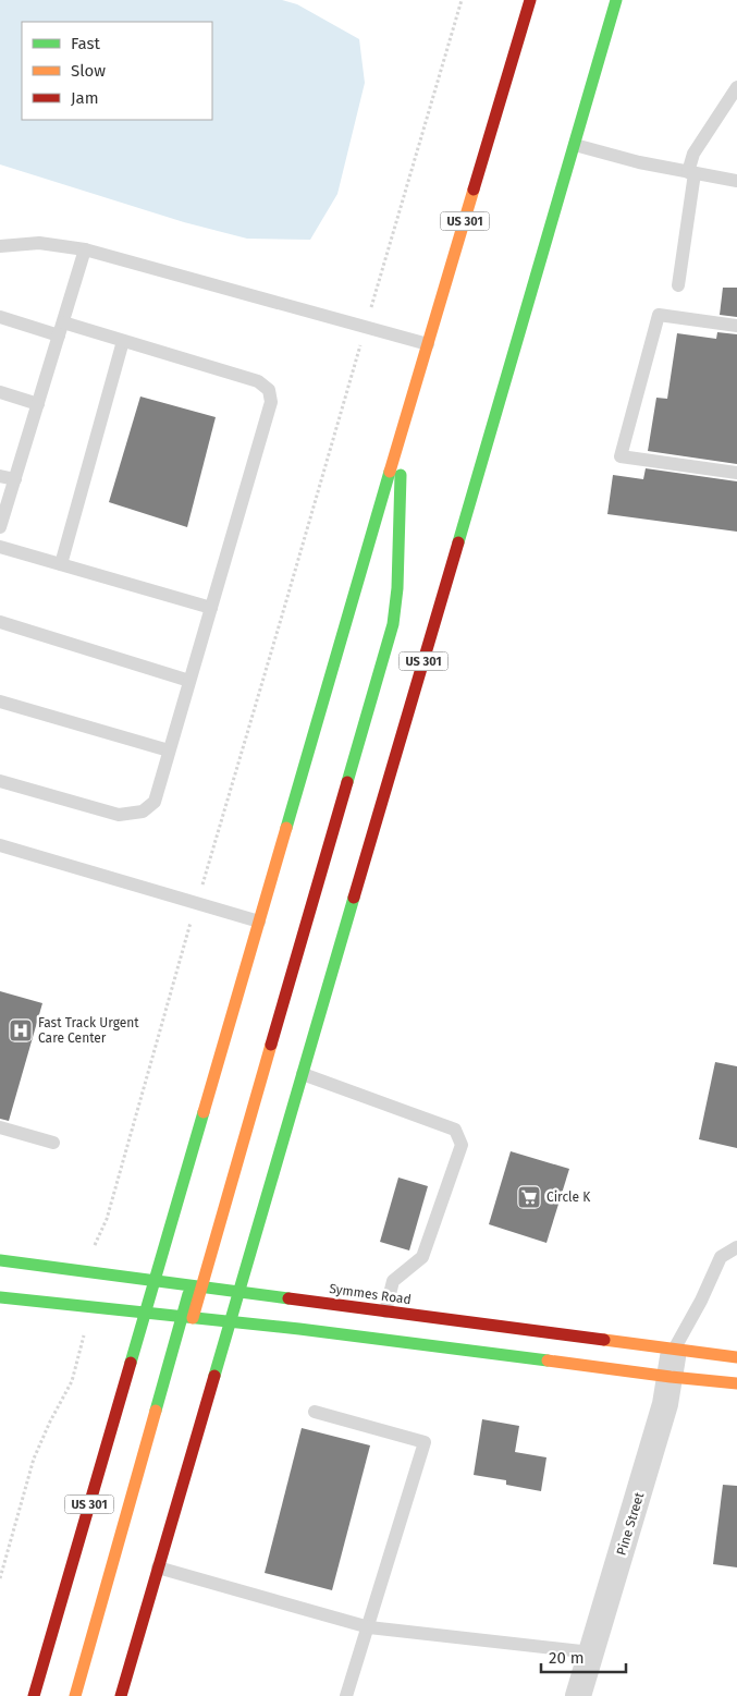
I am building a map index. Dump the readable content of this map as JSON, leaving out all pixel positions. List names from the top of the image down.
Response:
{
  "streets": {
    "main road": ["US 301", "Symmes Road"],
    "street": ["Pine Street"]
  },
  "crossings": [
    ["US 301", "Symmes Road"],
    ["Symmes Road", "Pine Street"]
  ],
  "places": {
    "hospital": ["Fast Track Urgent Care Center"],
    "supermarket": ["Circle K"]
  },
  "legend": ["Fast", "Slow", "Jam"],
  "scale_bar": "20 m"
}
